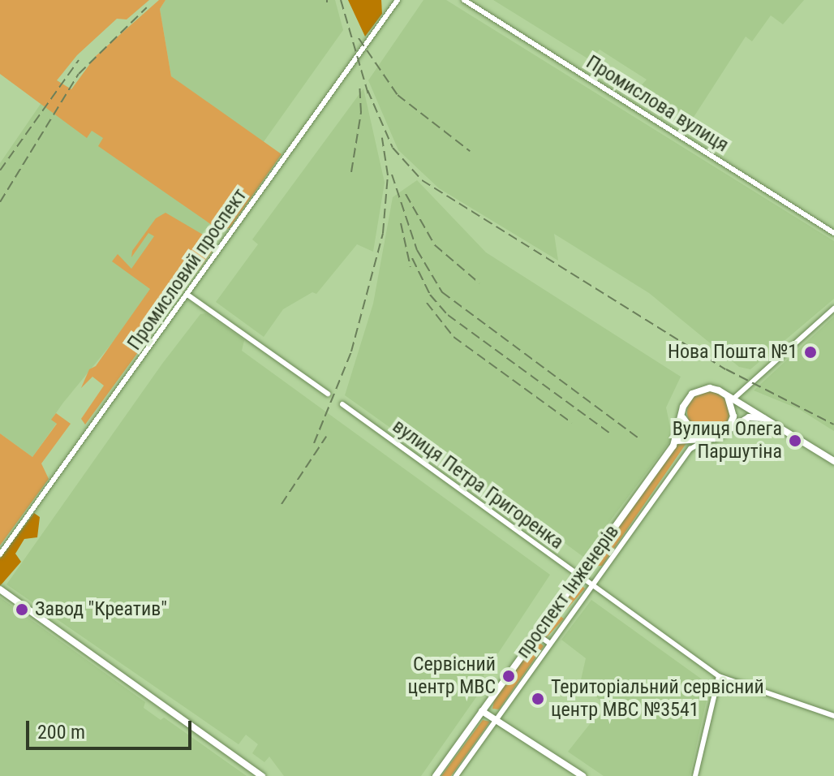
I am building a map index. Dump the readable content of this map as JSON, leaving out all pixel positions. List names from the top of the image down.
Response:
{
  "streets": {
    "street": [
      "Промислова вулиця",
      "Промисловий проспект",
      "вулиця Петра Григоренка",
      "проспект Інженерів"
    ]
  },
  "crossings": [
    ["вулиця Петра Григоренка", "проспект Інженерів"]
  ],
  "places": [
    "Нова Пошта №1",
    "Вулиця Олега Паршутіна",
    "Завод \"Креатив\"",
    "Сервісний центр МВС",
    "Територіальний сервісний центр МВС №3541"
  ],
  "scale_bar": "200 m"
}
